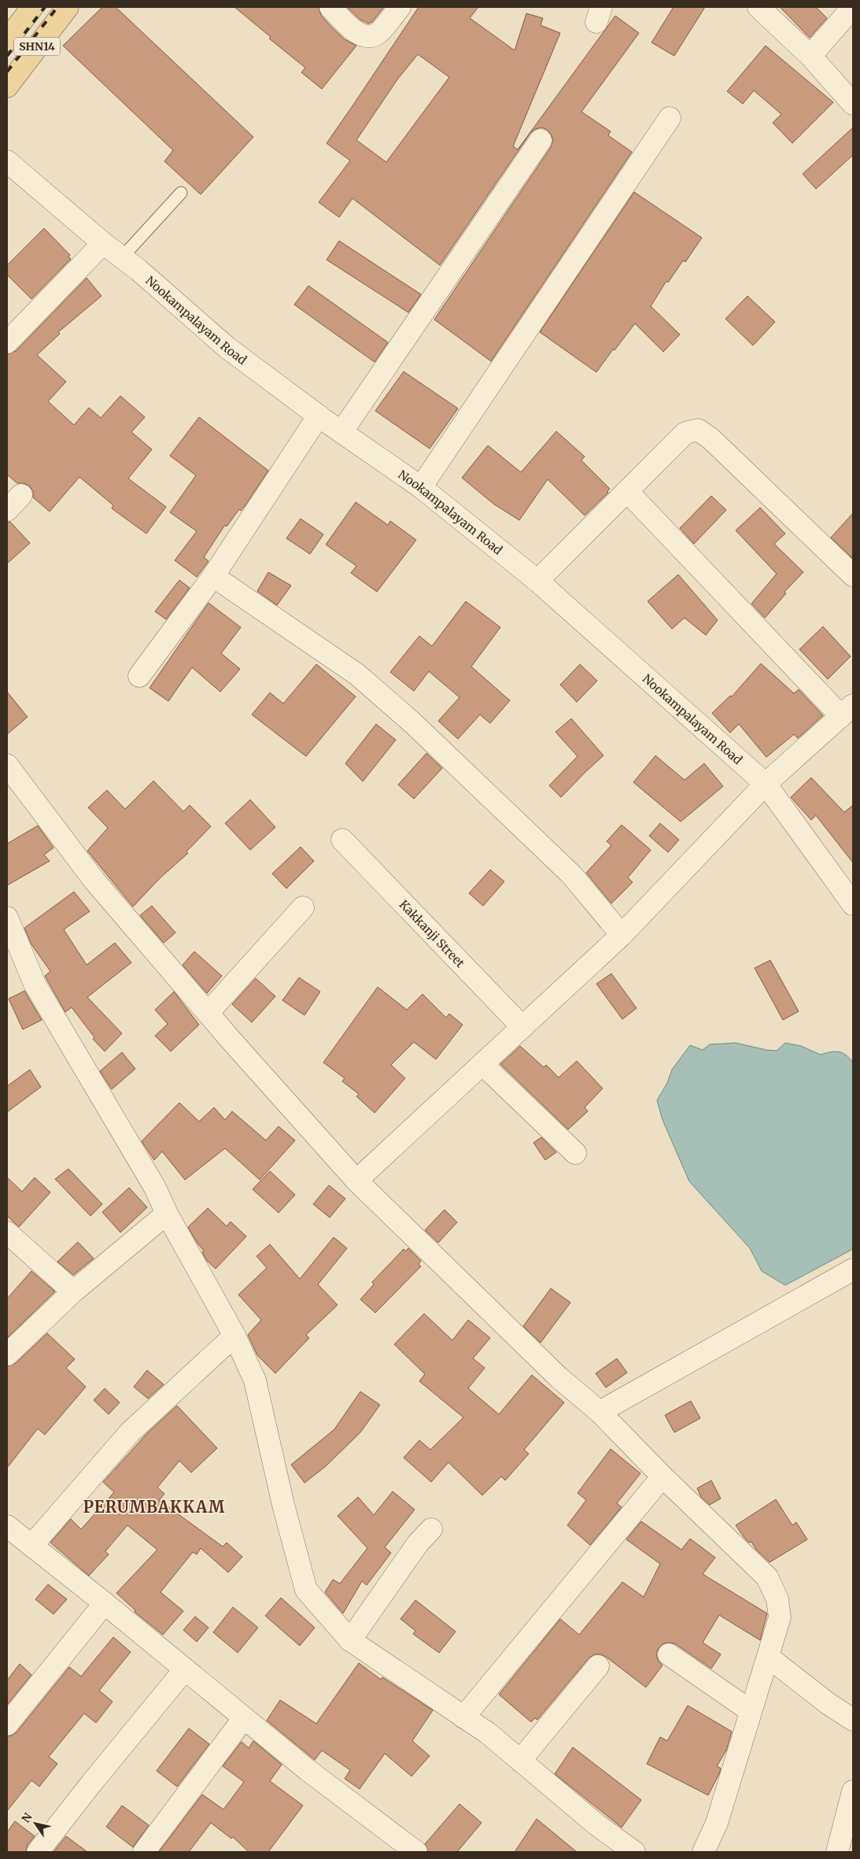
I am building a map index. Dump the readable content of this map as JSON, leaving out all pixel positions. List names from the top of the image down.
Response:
{
  "streets": {
    "main road": ["SHN14"],
    "street": ["Nookampalayam Road", "Kakkanji Street"]
  },
  "districts": ["PERUMBAKKAM"],
  "north": "top left"
}
